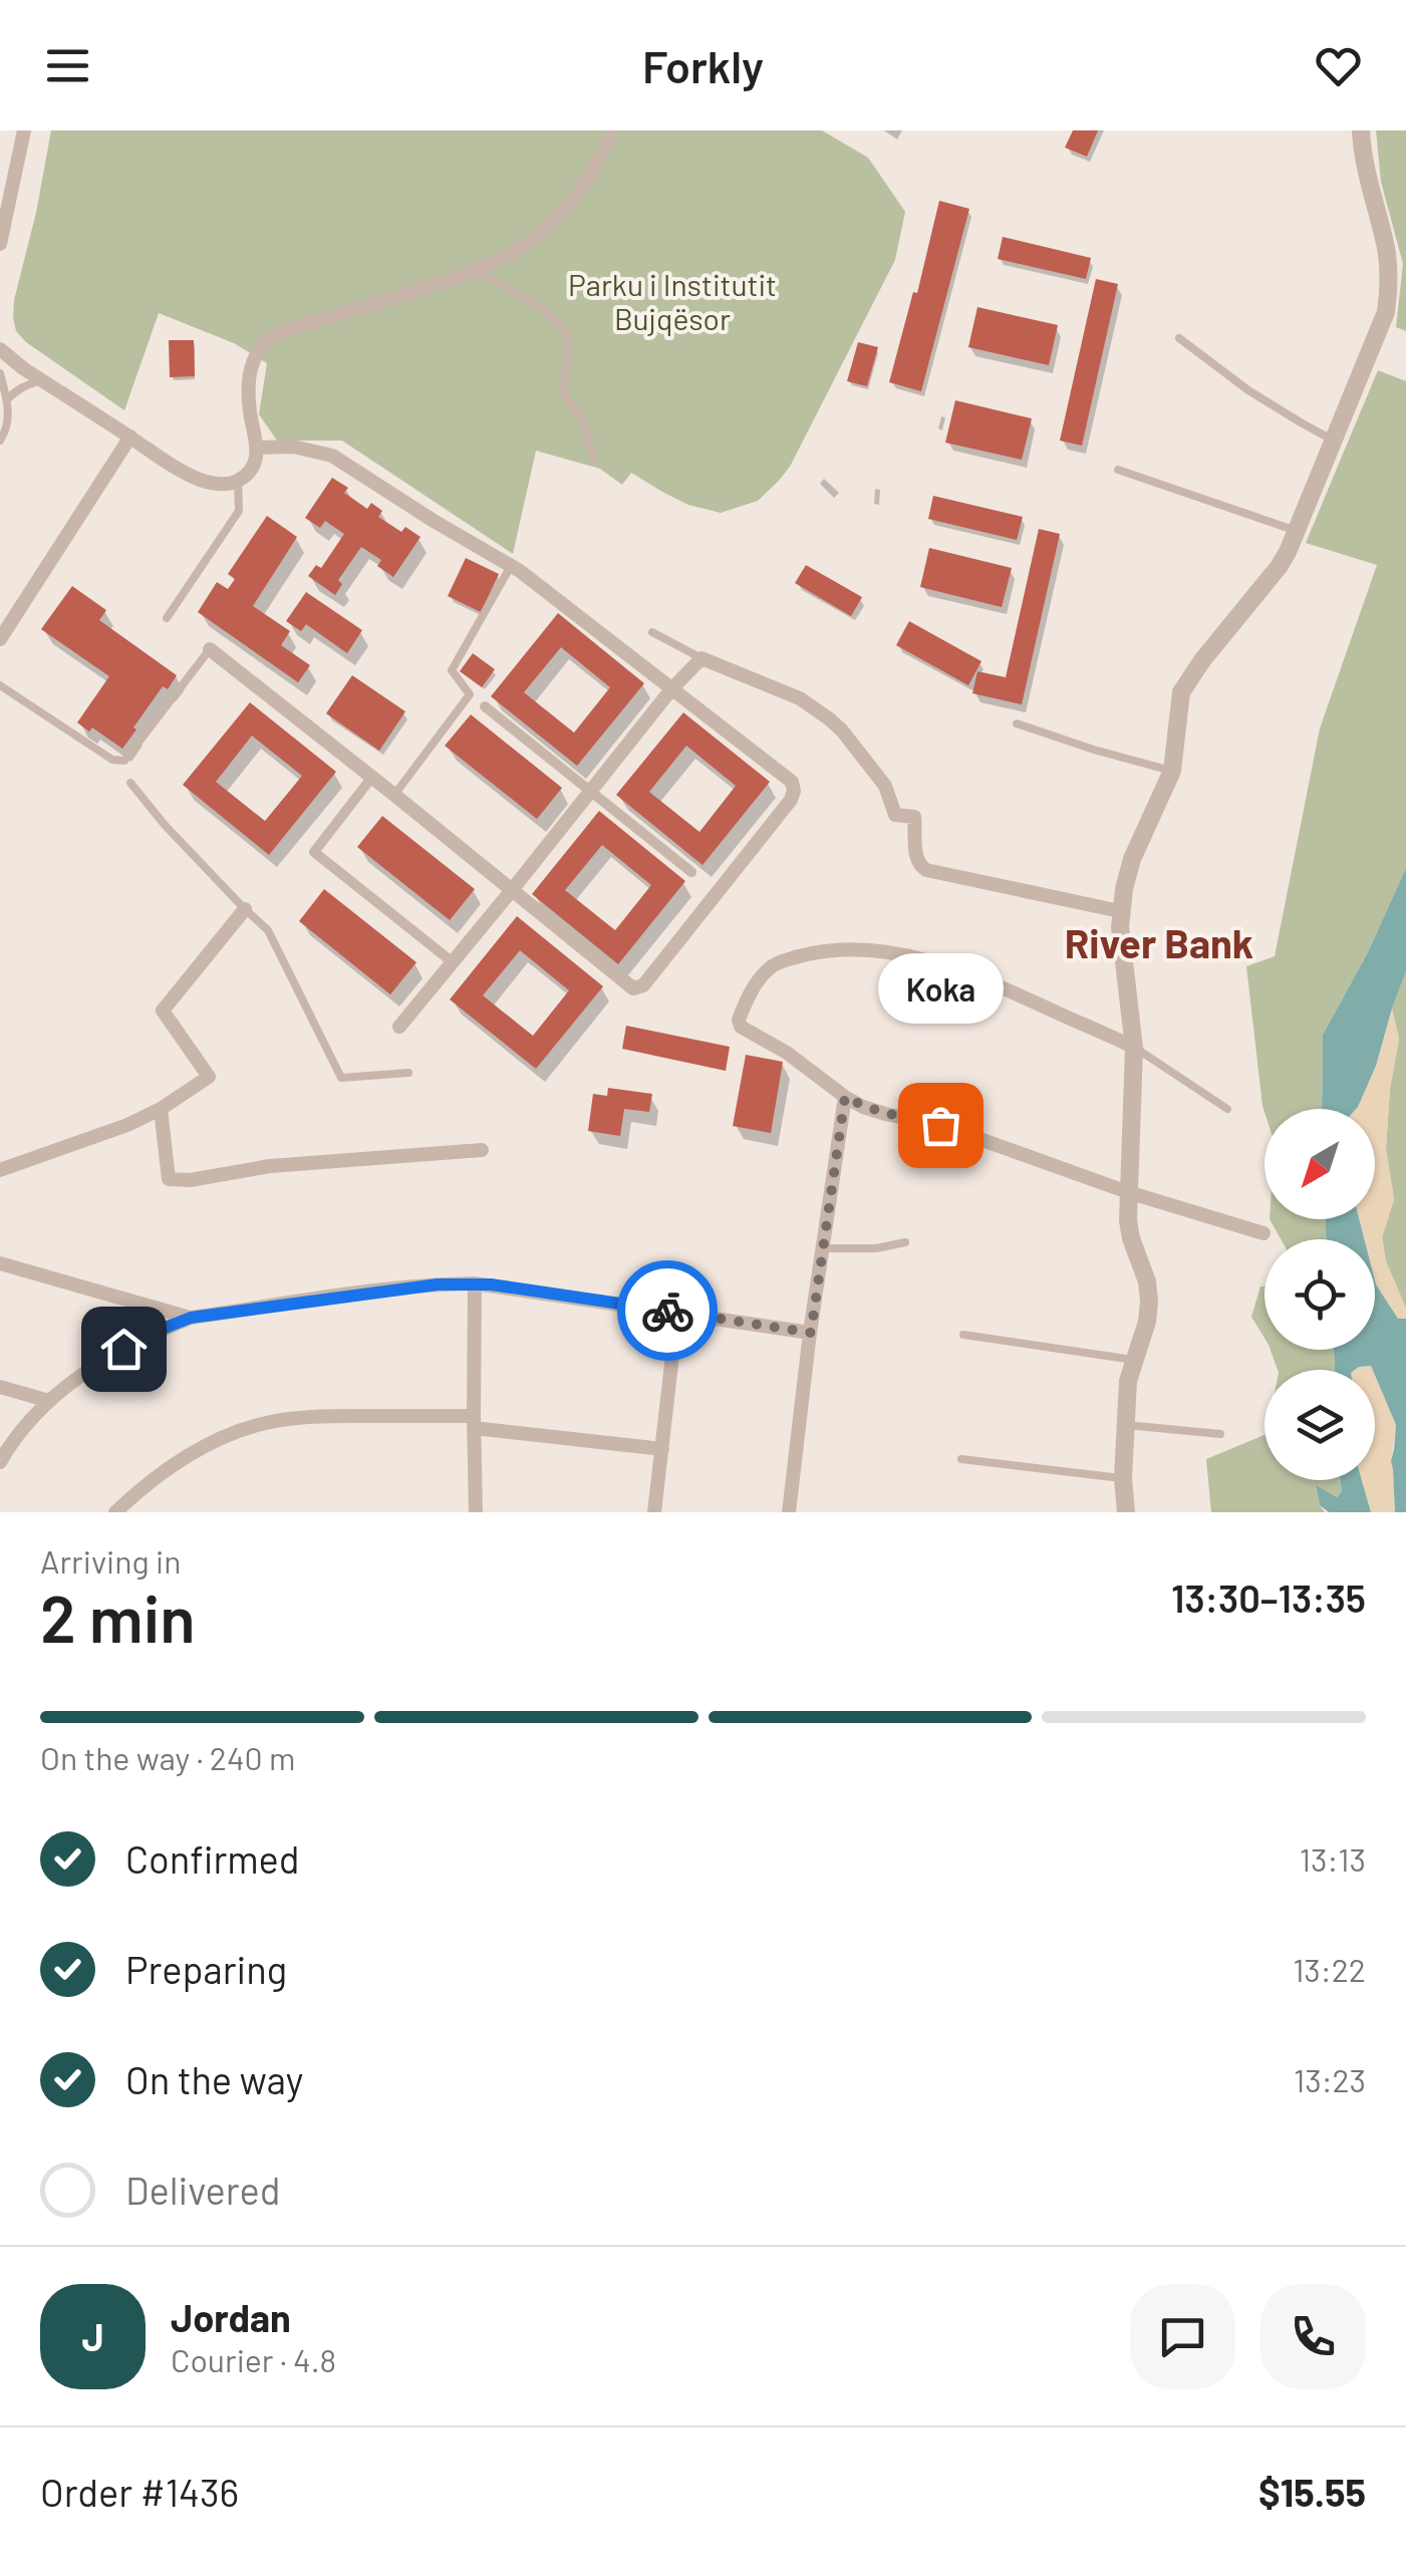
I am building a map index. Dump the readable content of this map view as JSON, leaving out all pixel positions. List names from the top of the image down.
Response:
{
  "districts": ["River Bank"],
  "parks": ["Parku i Institutit Bujqësor"],
  "places": ["Koka"],
  "north": "bottom left",
  "page": {
    "header": "Forkly",
    "bubble": "Koka",
    "heading": ["2 min", "Arriving in", "13:30–13:35"],
    "panel": [
      "Jordan",
      "Courier · 4.8",
      "Order #1436",
      "$15.55"
    ],
    "bar": "On the way · 240 m",
    "list": [
      ["Confirmed", "13:13"],
      ["Preparing", "13:22"],
      ["On the way", "13:23"],
      "Delivered"
    ],
    "round": "J"
  }
}
